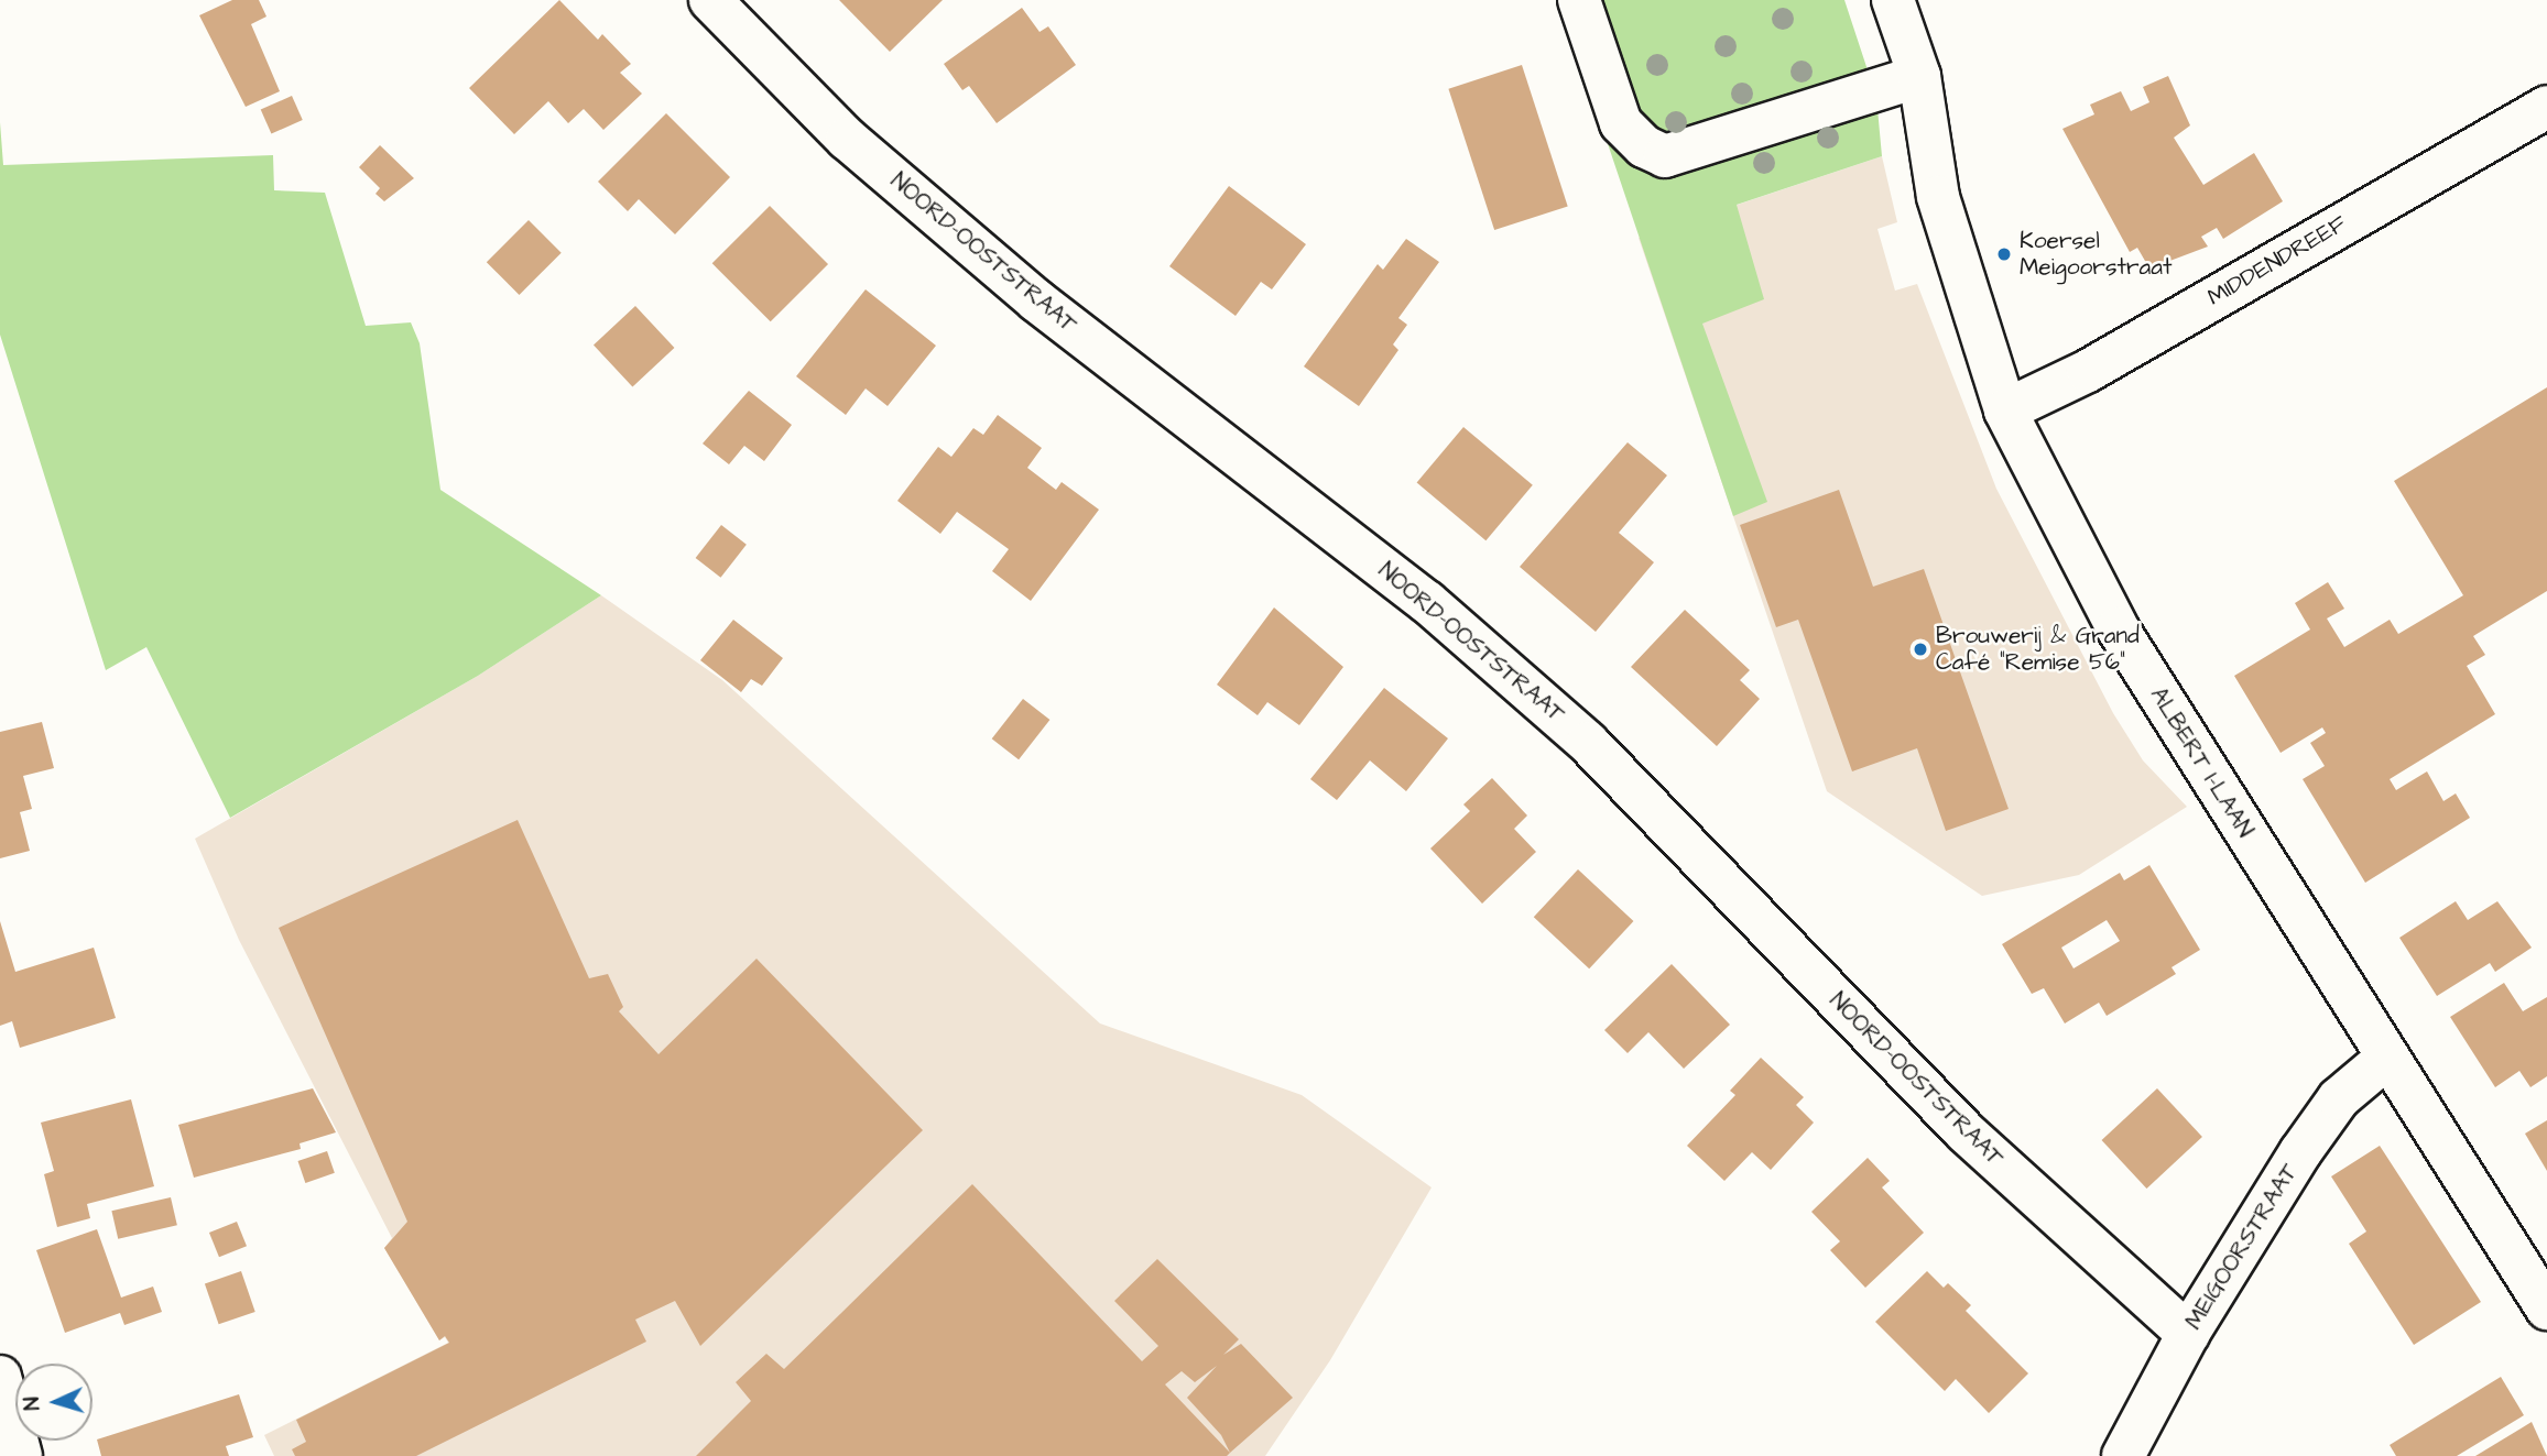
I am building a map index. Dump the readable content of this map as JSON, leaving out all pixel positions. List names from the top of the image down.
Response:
{
  "streets": {
    "street": [
      "NOORD-OOSTSTRAAT",
      "MIDDENDREEF",
      "ALBERT I-LAAN",
      "MEIGOORSTRAAT"
    ]
  },
  "crossings": [
    ["NOORD-OOSTSTRAAT", "MEIGOORSTRAAT"],
    ["MIDDENDREEF", "ALBERT I-LAAN"],
    ["ALBERT I-LAAN", "MEIGOORSTRAAT"]
  ],
  "places": ["Koersel Meigoorstraat", "Brouwerij & Grand Café “Remise 56”"],
  "north": "left"
}
